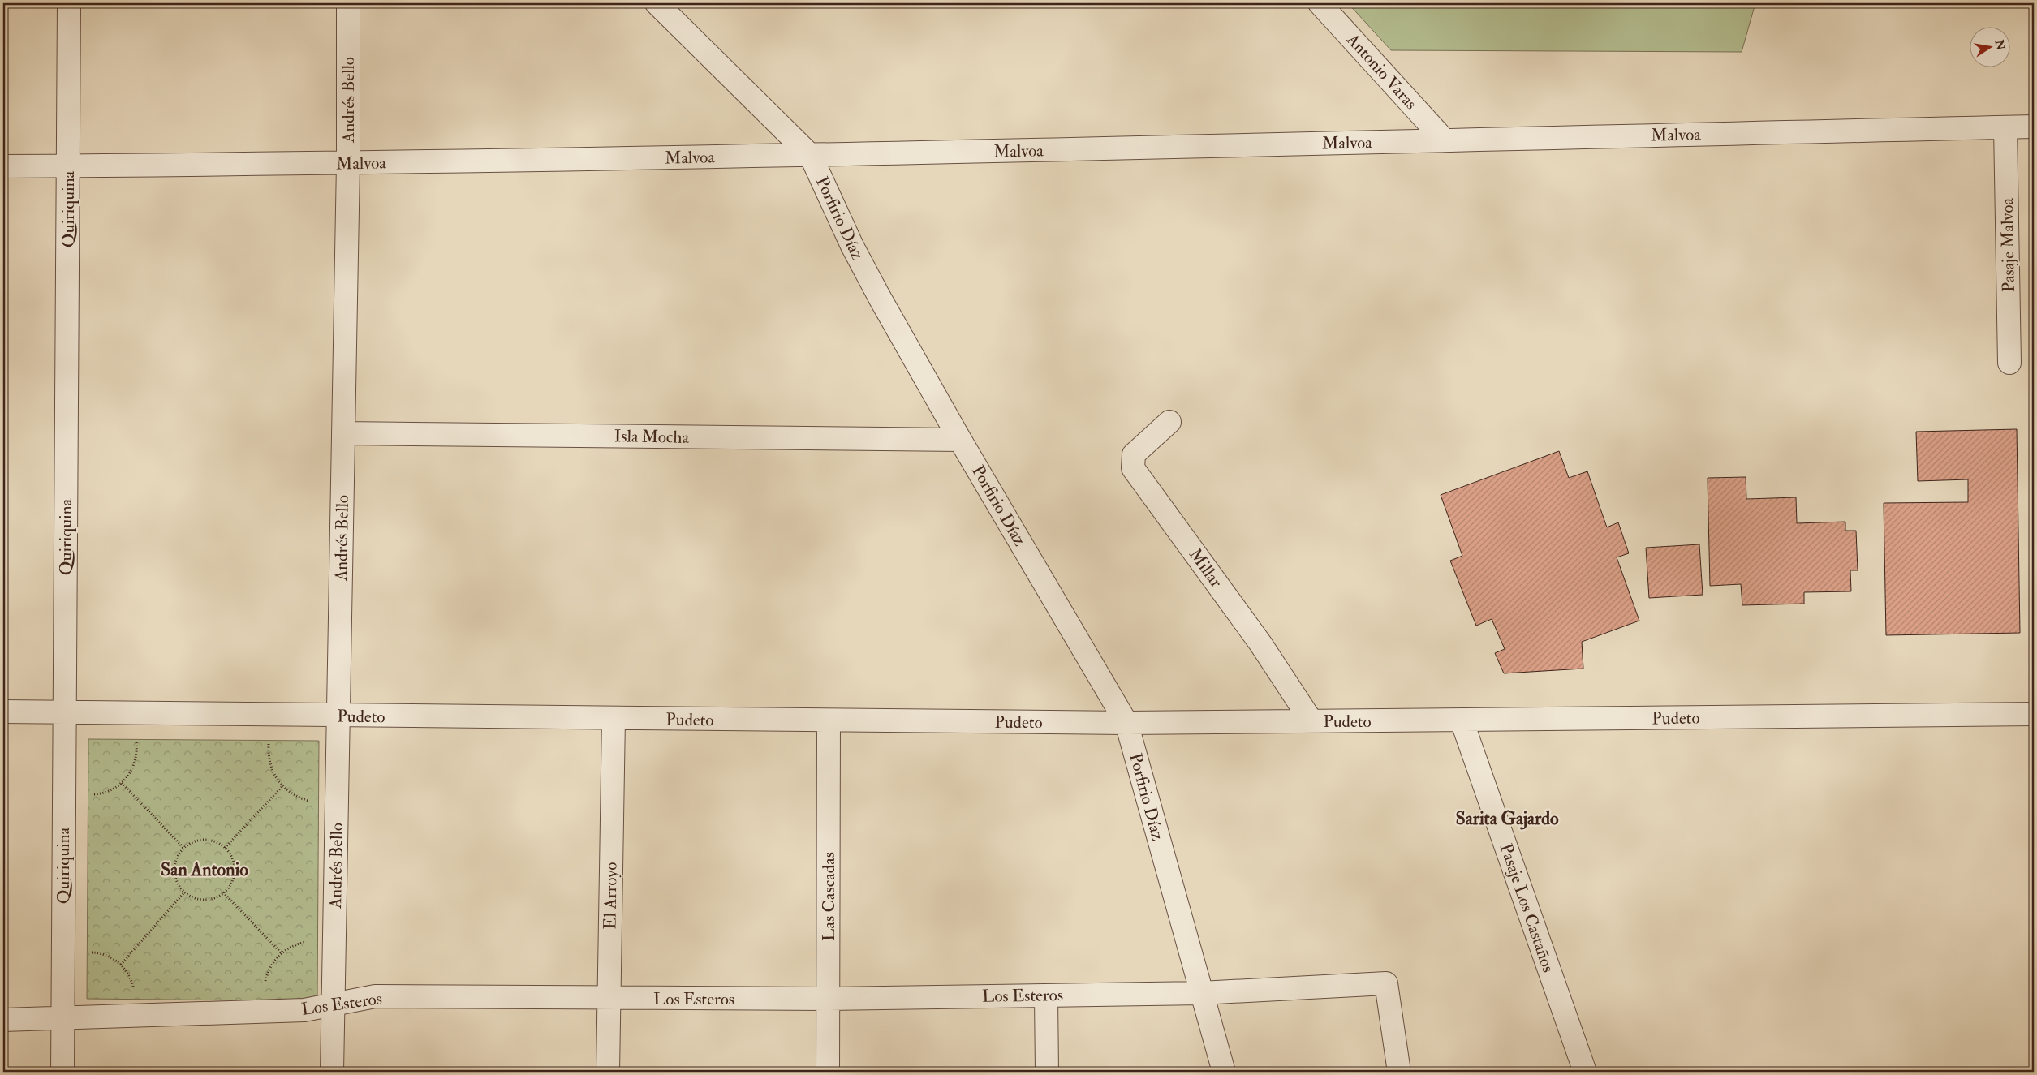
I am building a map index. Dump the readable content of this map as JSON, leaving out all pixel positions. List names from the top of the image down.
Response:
{
  "streets": {
    "street": [
      "Antonio Varas",
      "Andrés Bello",
      "Malvoa",
      "Quiriquina",
      "Porfirio Díaz",
      "Pasaje Malvoa",
      "Isla Mocha",
      "Millar",
      "Pudeto",
      "El Arroyo",
      "Las Cascadas",
      "Pasaje Los Castaños",
      "Los Esteros"
    ]
  },
  "crossings": [
    ["Antonio Varas", "Malvoa"],
    ["Andrés Bello", "Malvoa"],
    ["Andrés Bello", "Isla Mocha"],
    ["Andrés Bello", "Pudeto"],
    ["Andrés Bello", "Los Esteros"],
    ["Malvoa", "Quiriquina"],
    ["Malvoa", "Porfirio Díaz"],
    ["Malvoa", "Pasaje Malvoa"],
    ["Quiriquina", "Pudeto"],
    ["Quiriquina", "Los Esteros"],
    ["Porfirio Díaz", "Isla Mocha"],
    ["Porfirio Díaz", "Pudeto"],
    ["Porfirio Díaz", "Los Esteros"],
    ["Millar", "Pudeto"],
    ["Pudeto", "El Arroyo"],
    ["Pudeto", "Las Cascadas"],
    ["Pudeto", "Pasaje Los Castaños"],
    ["El Arroyo", "Los Esteros"],
    ["Las Cascadas", "Los Esteros"]
  ],
  "districts": ["Sarita Gajardo", "San Antonio"],
  "north": "right"
}
